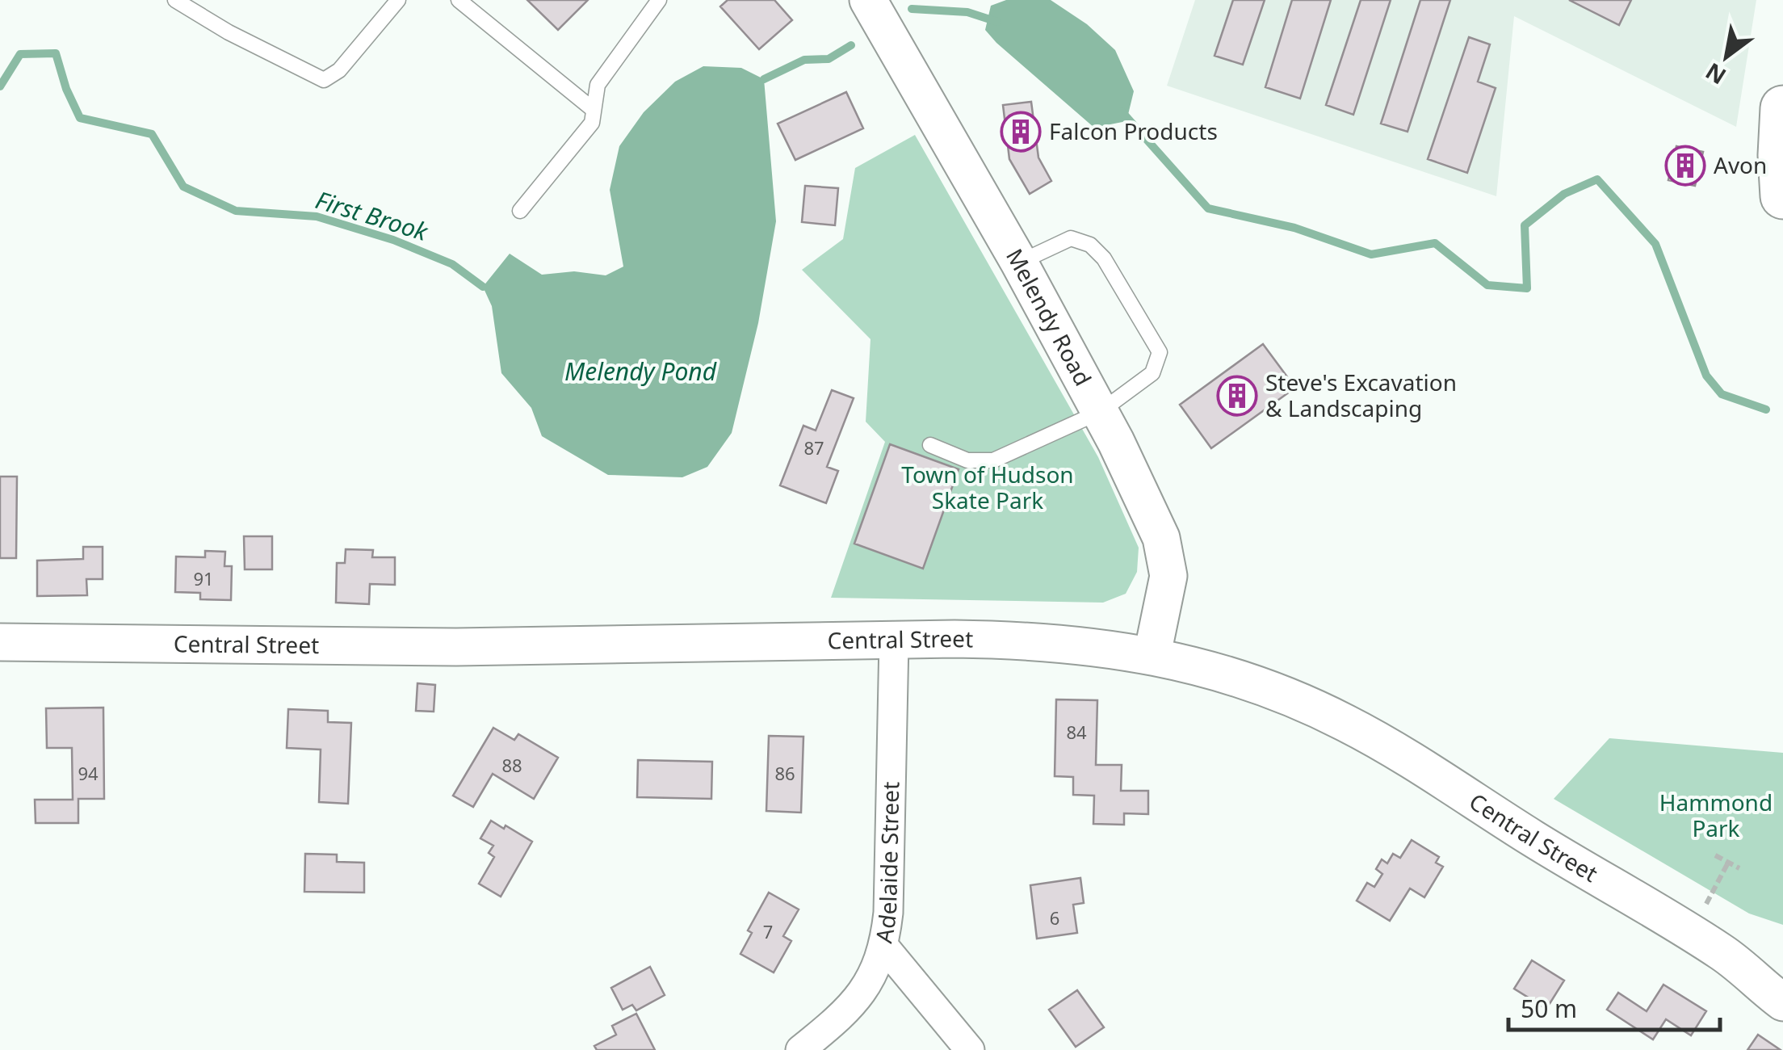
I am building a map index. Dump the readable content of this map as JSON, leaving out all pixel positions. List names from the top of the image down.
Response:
{
  "streets": {
    "street": ["Melendy Road", "Central Street", "Adelaide Street"]
  },
  "crossings": [
    ["Melendy Road", "Central Street"],
    ["Central Street", "Adelaide Street"]
  ],
  "water": ["First Brook", "Melendy Pond"],
  "parks": ["Town of Hudson Skate Park", "Hammond Park"],
  "places": {
    "building": ["Falcon Products", "Avon", "Steve's Excavation & Landscaping"]
  },
  "house_numbers": [
    "87",
    "91",
    "84",
    "88",
    "94",
    "86",
    "6",
    "7"
  ],
  "scale_bar": "50 m",
  "north": "bottom left"
}
